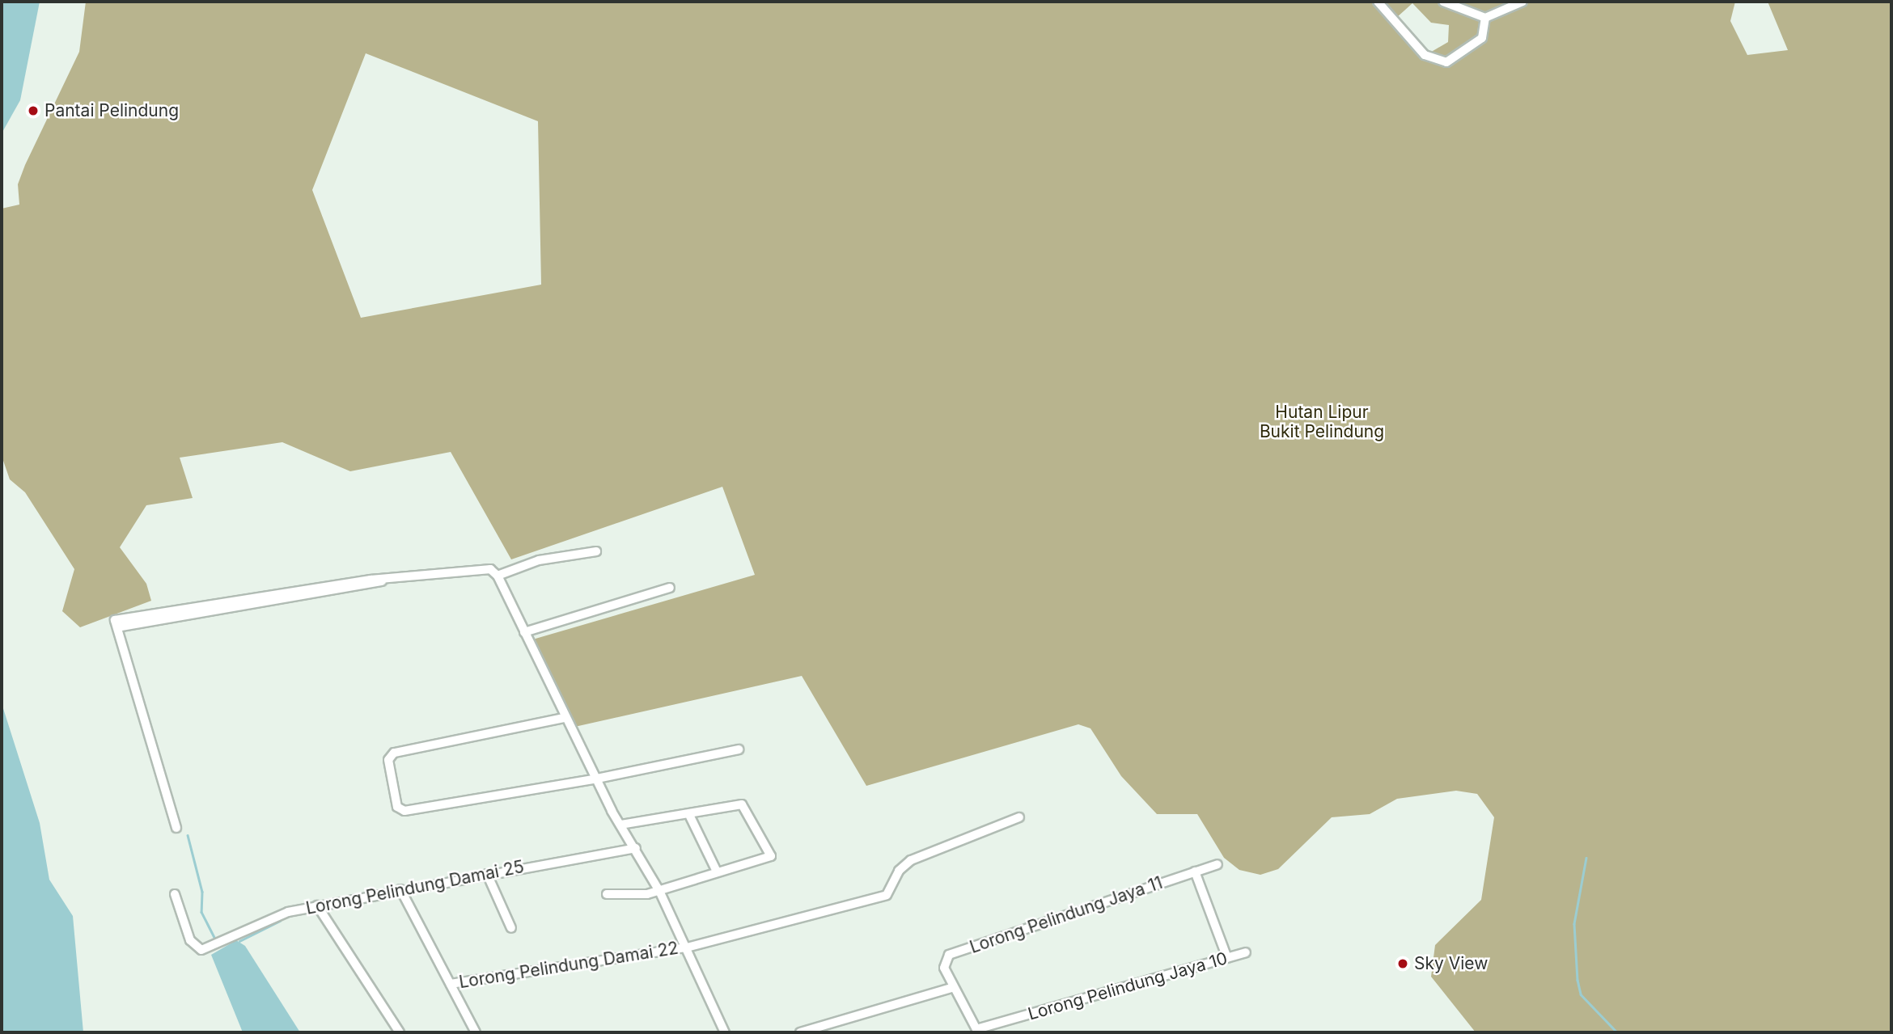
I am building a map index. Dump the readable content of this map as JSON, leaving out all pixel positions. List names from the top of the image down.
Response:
{
  "streets": {
    "street": [
      "Lorong Pelindung Damai 25",
      "Lorong Pelindung Jaya 11",
      "Lorong Pelindung Damai 22",
      "Lorong Pelindung Jaya 10"
    ]
  },
  "parks": ["Hutan Lipur Bukit Pelindung"],
  "places": ["Pantai Pelindung", "Sky View"]
}
